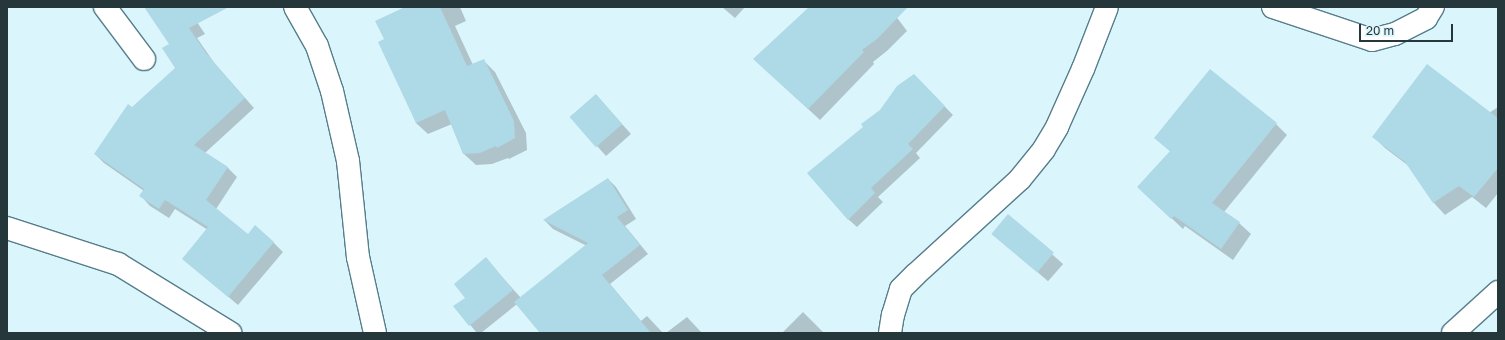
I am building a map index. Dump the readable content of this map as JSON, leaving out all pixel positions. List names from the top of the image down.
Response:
{
  "scale_bar": "20 m"
}
